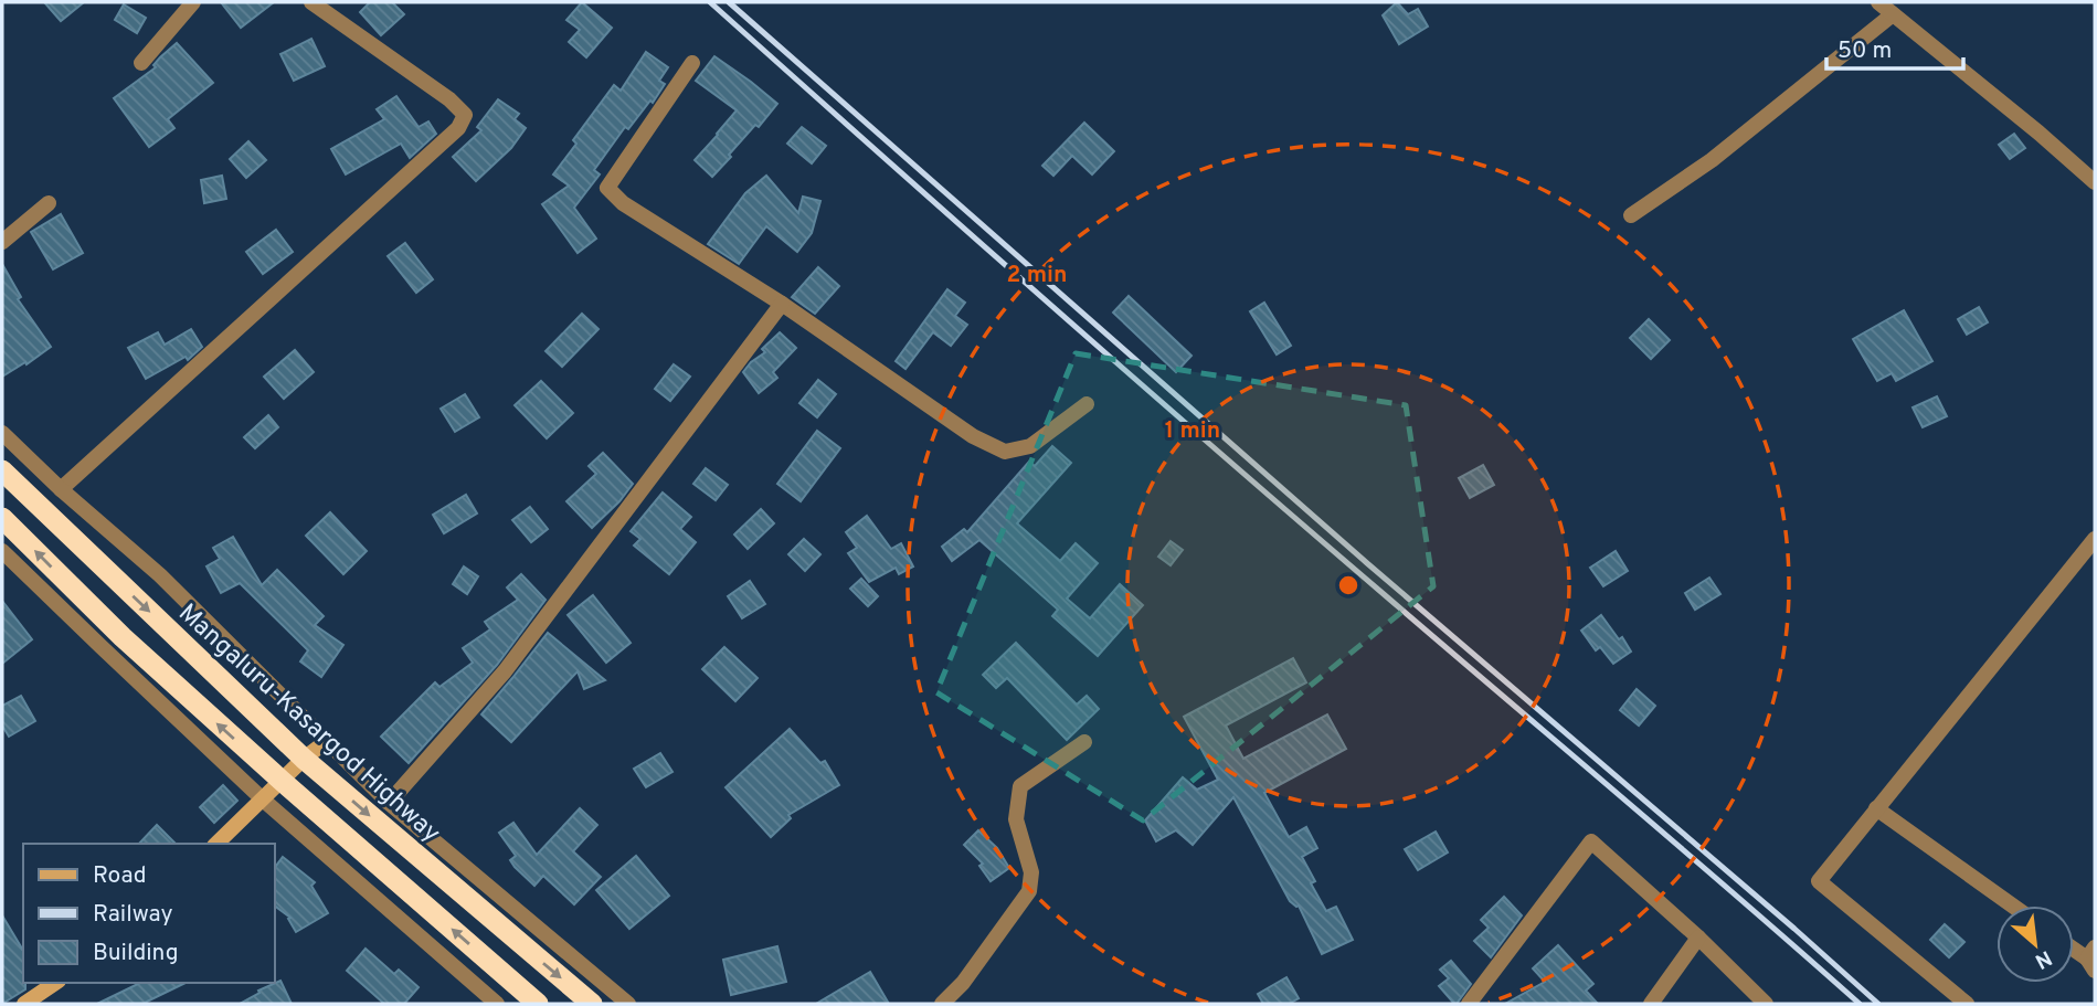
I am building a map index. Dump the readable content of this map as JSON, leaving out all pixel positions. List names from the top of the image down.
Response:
{
  "streets": {
    "highway": ["Mangaluru-Kasargod Highway"]
  },
  "legend": ["Road", "Railway", "Building"],
  "scale_bar": "50 m",
  "north": "bottom right",
  "rings": ["2 min", "1 min"]
}
